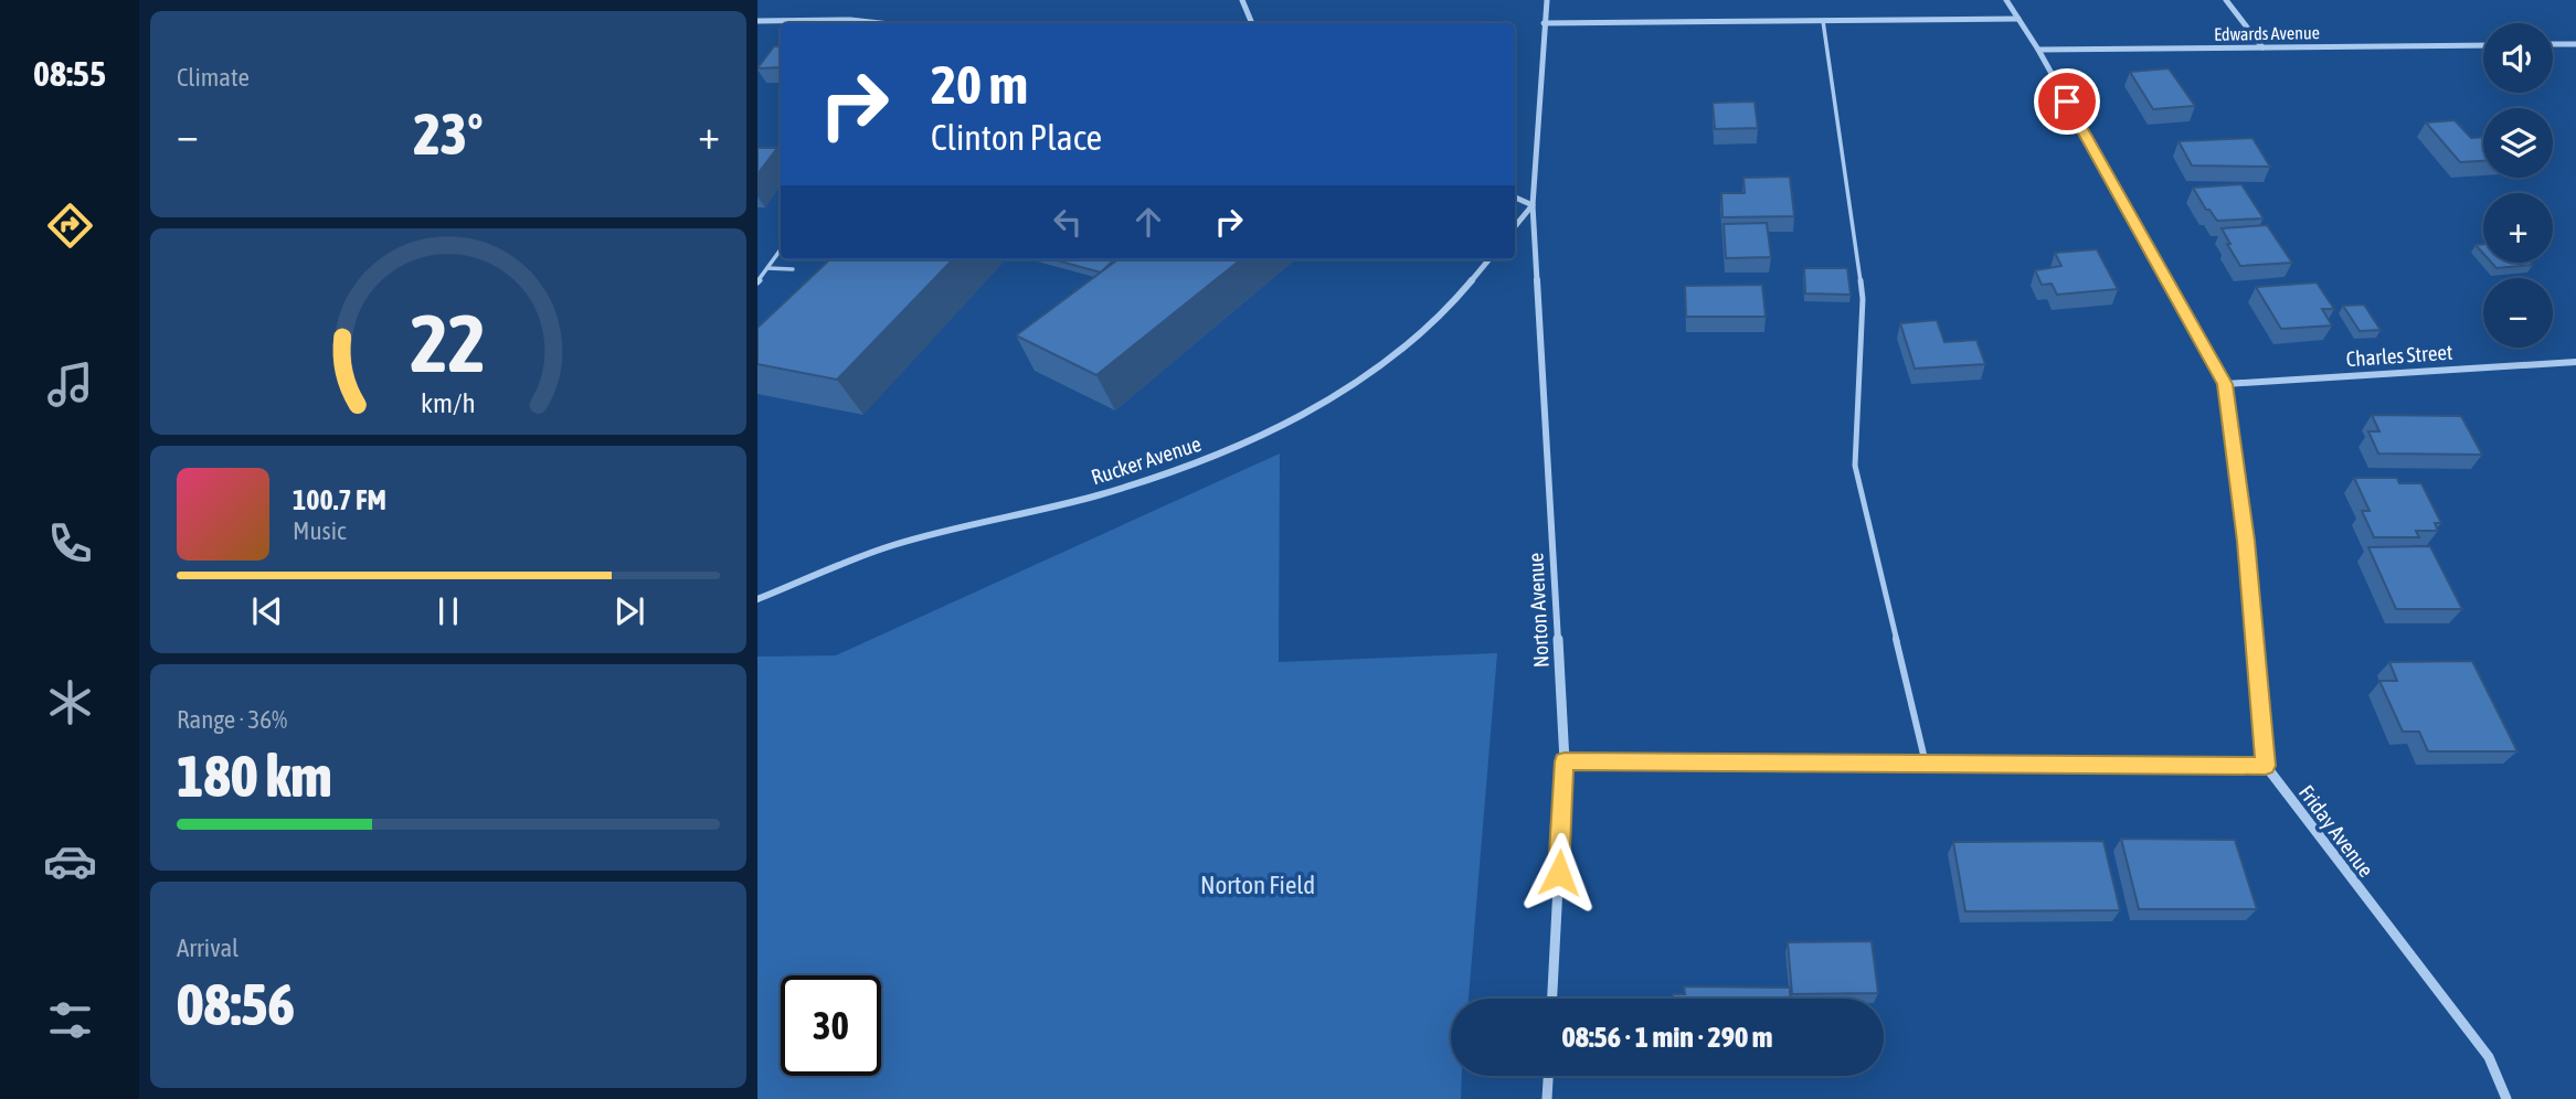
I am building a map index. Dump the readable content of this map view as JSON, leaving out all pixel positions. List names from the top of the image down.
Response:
{
  "streets": {
    "street": [
      "Edwards Avenue",
      "Charles Street",
      "Rucker Avenue",
      "Norton Avenue",
      "Friday Avenue"
    ]
  },
  "parks": ["Norton Field"],
  "page": {
    "tabs": "08:55",
    "tile": [
      "Climate",
      ["Range · 36%", "180 km"],
      ["Arrival", "08:56"]
    ],
    "map_buttons": ["+", "−"],
    "turn": ["20 m", "Clinton Place"],
    "heat": ["−", "23°", "+"],
    "song": ["100.7 FM", "Music"],
    "limit": "30",
    "trip": "08:56 · 1 min · 290 m",
    "gauge": ["22", "km/h"]
  }
}
